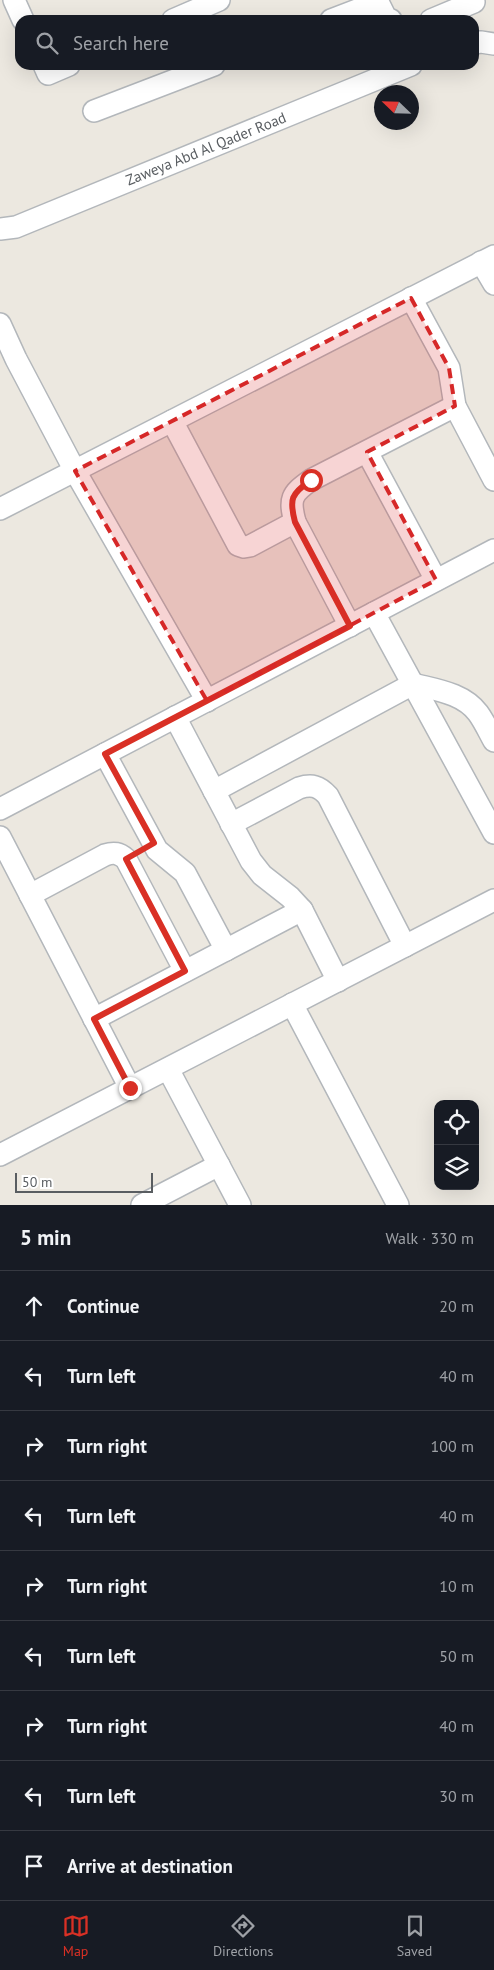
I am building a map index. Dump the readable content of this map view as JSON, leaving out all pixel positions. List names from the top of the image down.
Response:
{
  "streets": {
    "street": ["Zaweya Abd Al Qader Road"]
  },
  "scale_bar": "50 m",
  "north": "top left",
  "page": {
    "search": "Search here",
    "scale": "50 m",
    "heading": ["5 min", "Walk · 330 m"],
    "list": [
      ["Continue", "20 m"],
      ["Turn left", "40 m"],
      ["Turn right", "100 m"],
      ["Turn left", "40 m"],
      ["Turn right", "10 m"],
      ["Turn left", "50 m"],
      ["Turn right", "40 m"],
      ["Turn left", "30 m"],
      "Arrive at destination"
    ],
    "nav": ["Map", "Directions", "Saved"]
  }
}
